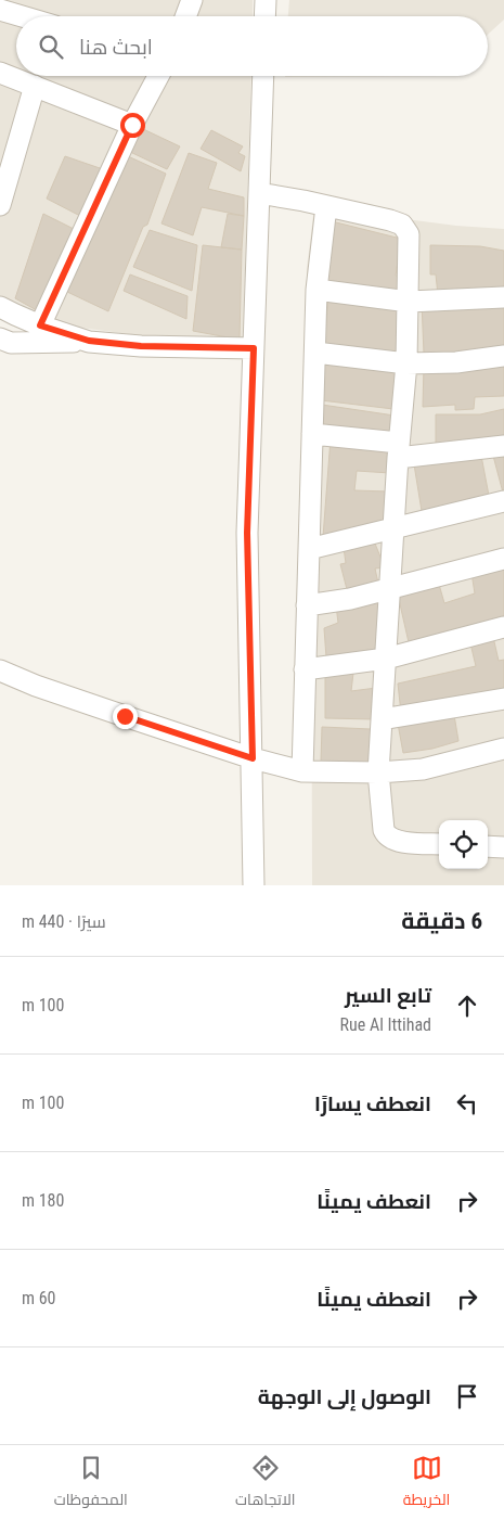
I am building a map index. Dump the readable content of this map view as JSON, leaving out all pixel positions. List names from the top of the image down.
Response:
{
  "page": {
    "search": "ابحث هنا",
    "heading": ["6 دقيقة", "سيرًا · 440 m"],
    "list": [
      ["تابع السير", "Rue Al Ittihad", "100 m"],
      ["انعطف يسارًا", "100 m"],
      ["انعطف يمينًا", "180 m"],
      ["انعطف يمينًا", "60 m"],
      "الوصول إلى الوجهة"
    ],
    "nav": ["الخريطة", "الاتجاهات", "المحفوظات"]
  }
}
